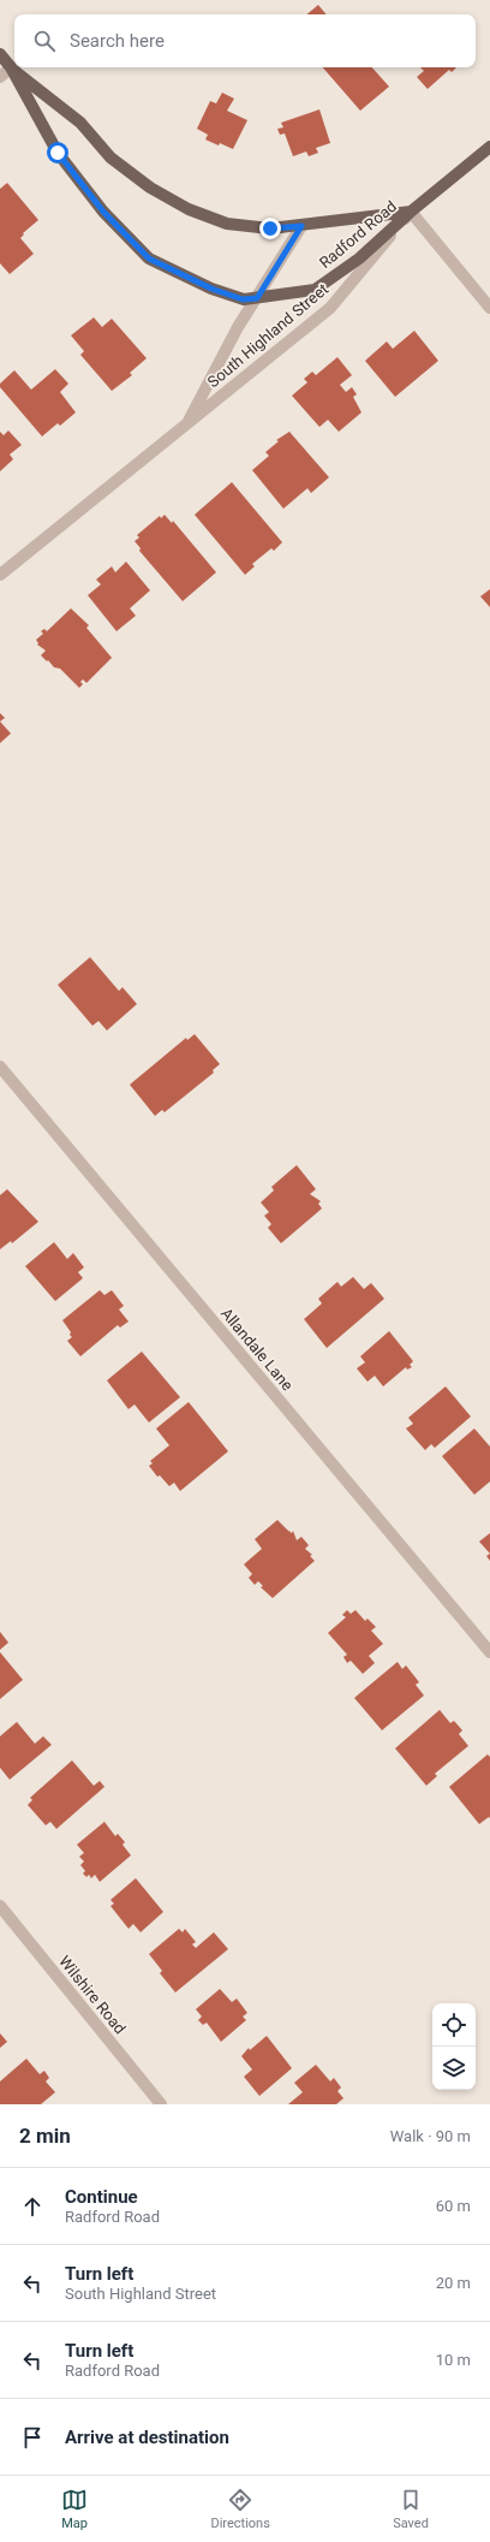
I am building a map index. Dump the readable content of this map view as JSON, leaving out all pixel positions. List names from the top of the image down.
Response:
{
  "streets": {
    "main road": ["Radford Road", "South Highland Street"],
    "street": ["Allandale Lane", "Wilshire Road"]
  },
  "crossings": [
    ["Radford Road", "South Highland Street"]
  ],
  "page": {
    "search": "Search here",
    "heading": ["2 min", "Walk · 90 m"],
    "list": [
      ["Continue", "Radford Road", "60 m"],
      ["Turn left", "South Highland Street", "20 m"],
      ["Turn left", "Radford Road", "10 m"],
      "Arrive at destination"
    ],
    "nav": ["Map", "Directions", "Saved"]
  }
}
